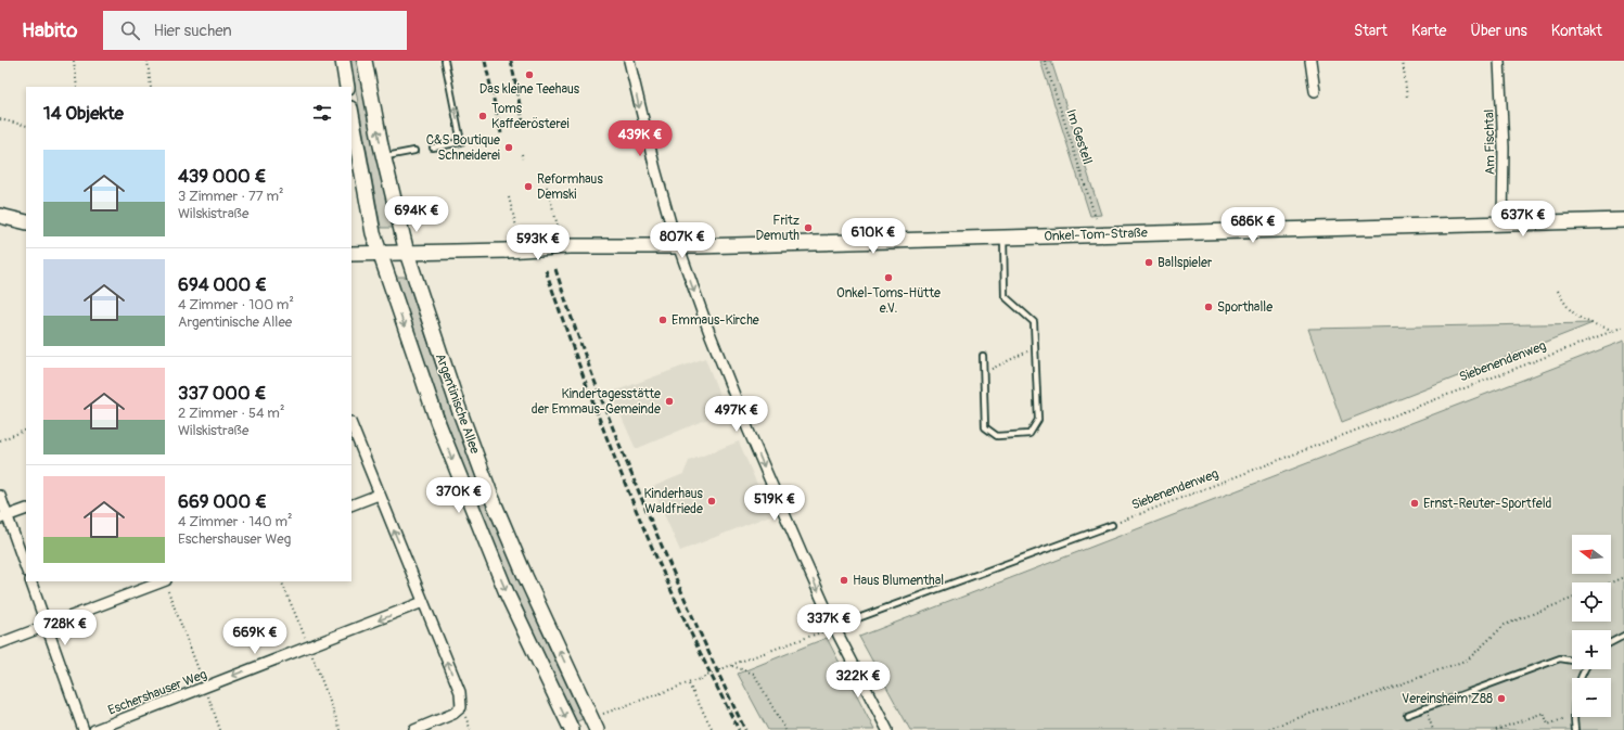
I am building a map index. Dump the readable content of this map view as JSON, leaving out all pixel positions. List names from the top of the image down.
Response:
{
  "streets": {
    "main road": ["Onkel-Tom-Straße", "Argentinische Allee"],
    "street": ["Am Fischtal", "Eschershauser Weg"],
    "path": ["Im Gestell", "Siebenendenweg"]
  },
  "crossings": [
    ["Am Fischtal", "Onkel-Tom-Straße"],
    ["Onkel-Tom-Straße", "Argentinische Allee"]
  ],
  "one_way": ["Eschershauser Weg"],
  "places": [
    "Das kleine Teehaus",
    "Toms Kaffeerösterei",
    "C&S Boutique Schneiderei",
    "Reformhaus Demski",
    "Fritz Demuth",
    "Ballspieler",
    "Onkel-Toms-Hütte e.V.",
    "Sporthalle",
    "Emmaus-Kirche",
    "Kindertagesstätte der Emmaus-Gemeinde",
    "Kinderhaus Waldfriede",
    "Ernst-Reuter-Sportfeld",
    "Haus Blumenthal",
    "Vereinsheim Z88"
  ],
  "north": "left",
  "page": {
    "header": "Habito",
    "search": "Hier suchen",
    "nav": [
      "Start",
      "Karte",
      "Über uns",
      "Kontakt"
    ],
    "heading": "14 Objekte",
    "price": [
      "439K €",
      "694K €",
      "637K €",
      "686K €",
      "610K €",
      "807K €",
      "593K €",
      "497K €",
      "370K €",
      "519K €",
      "337K €",
      "728K €",
      "669K €",
      "322K €"
    ],
    "list": [
      {
        "name": "439 000 €",
        "note": "3 Zimmer · 77 m² · Wilskistraße"
      },
      {
        "name": "694 000 €",
        "note": "4 Zimmer · 100 m² · Argentinische Allee"
      },
      {
        "name": "337 000 €",
        "note": "2 Zimmer · 54 m² · Wilskistraße"
      },
      {
        "name": "669 000 €",
        "note": "4 Zimmer · 140 m² · Eschershauser Weg"
      }
    ],
    "map_buttons": ["+", "−"]
  }
}
